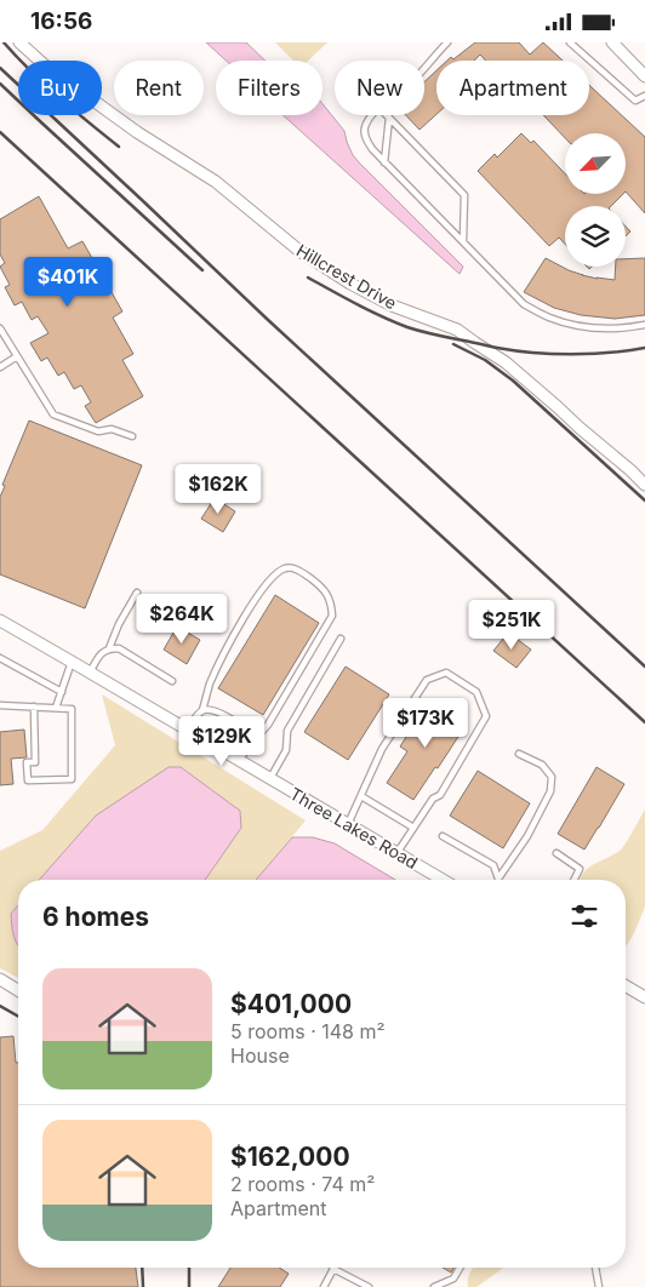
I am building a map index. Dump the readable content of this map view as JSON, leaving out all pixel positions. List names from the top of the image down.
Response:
{
  "streets": {
    "street": ["Hillcrest Drive", "Three Lakes Road"]
  },
  "north": "bottom left",
  "page": {
    "status": "16:56",
    "chip": [
      "Buy",
      "Rent",
      "Filters",
      "New",
      "Apartment"
    ],
    "price": [
      "$401K",
      "$162K",
      "$264K",
      "$251K",
      "$173K",
      "$129K"
    ],
    "heading": "6 homes",
    "list": [
      {
        "name": "$401,000",
        "note": "5 rooms · 148 m² · House"
      },
      {
        "name": "$162,000",
        "note": "2 rooms · 74 m² · Apartment"
      }
    ]
  }
}
